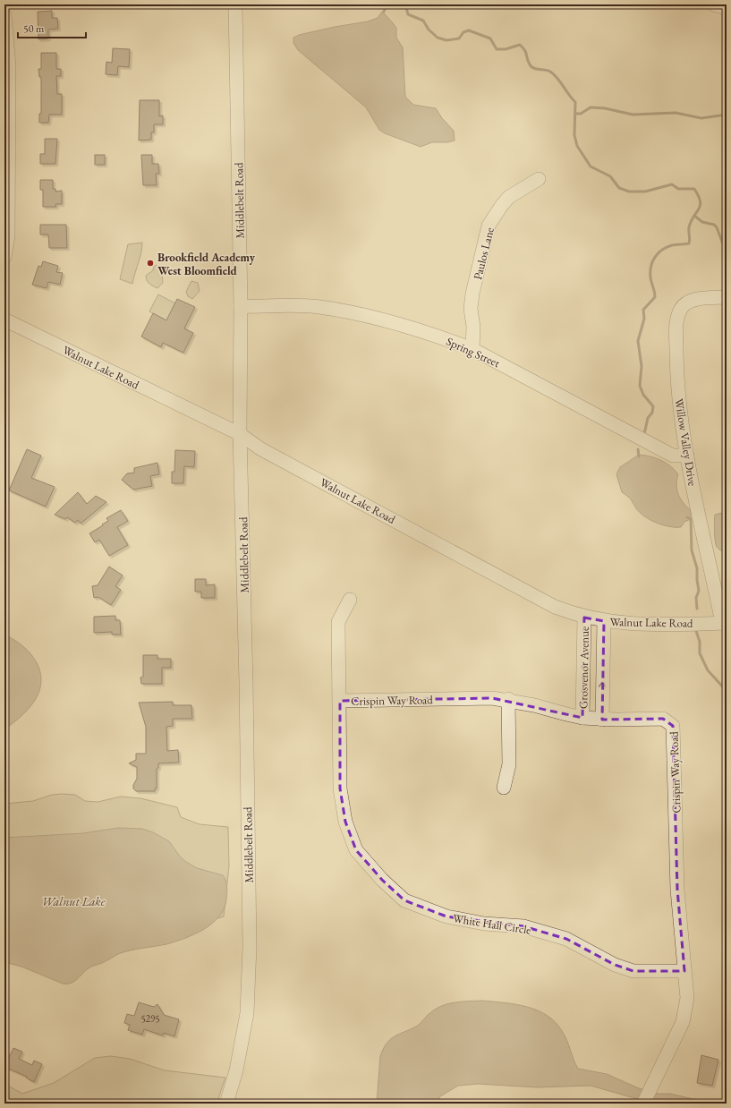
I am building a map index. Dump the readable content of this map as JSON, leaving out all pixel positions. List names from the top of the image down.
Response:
{
  "streets": {
    "street": [
      "Middlebelt Road",
      "Paulos Lane",
      "Spring Street",
      "Walnut Lake Road",
      "Willow Valley Drive",
      "Grosvenor Avenue",
      "Crispin Way Road",
      "White Hall Circle"
    ]
  },
  "crossings": [
    ["Middlebelt Road", "Spring Street"],
    ["Middlebelt Road", "Walnut Lake Road"],
    ["Paulos Lane", "Spring Street"],
    ["Spring Street", "Willow Valley Drive"],
    ["Walnut Lake Road", "Willow Valley Drive"],
    ["Walnut Lake Road", "Grosvenor Avenue"],
    ["Grosvenor Avenue", "Crispin Way Road"],
    ["Crispin Way Road", "White Hall Circle"]
  ],
  "water": ["Walnut Lake"],
  "places": ["Brookfield Academy West Bloomfield"],
  "house_numbers": ["5295"],
  "scale_bar": "50 m"
}
